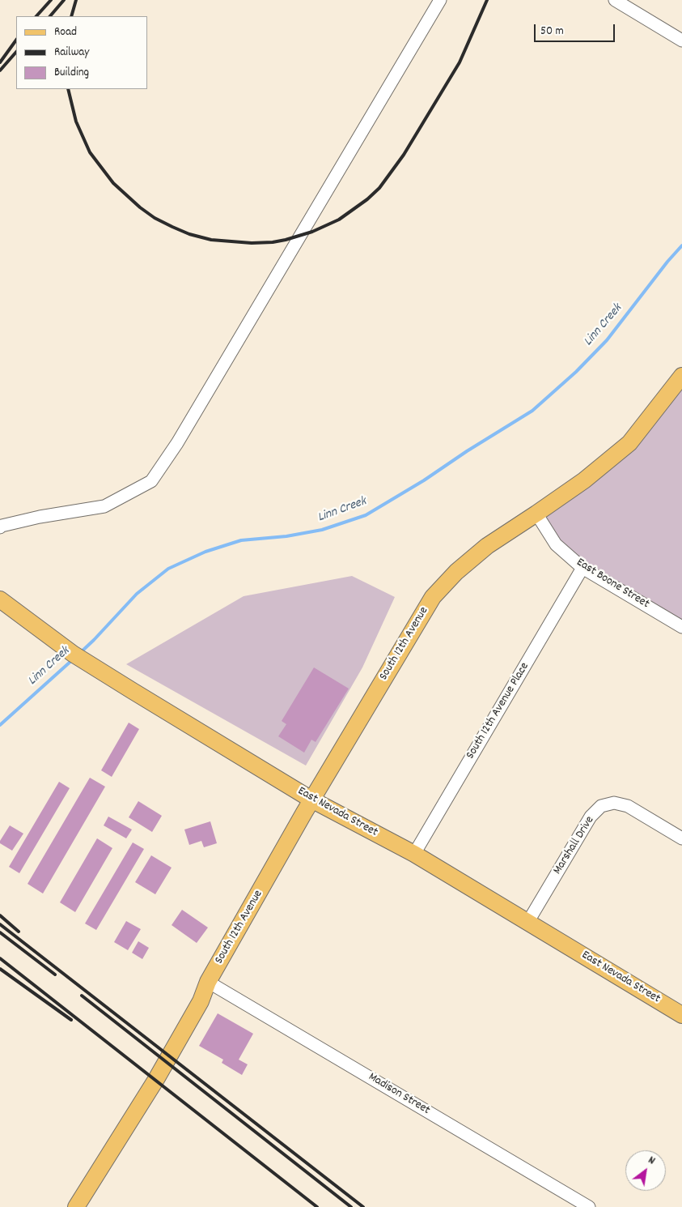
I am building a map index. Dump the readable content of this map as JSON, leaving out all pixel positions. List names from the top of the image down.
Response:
{
  "streets": {
    "main road": ["South 12th Avenue", "East Nevada Street"],
    "street": [
      "East Boone Street",
      "South 12th Avenue Place",
      "Marshall Drive",
      "Madison Street"
    ]
  },
  "crossings": [
    ["East Boone Street", "South 12th Avenue"],
    ["East Boone Street", "South 12th Avenue Place"],
    ["South 12th Avenue", "East Nevada Street"],
    ["South 12th Avenue", "Madison Street"],
    ["South 12th Avenue Place", "East Nevada Street"],
    ["East Nevada Street", "Marshall Drive"]
  ],
  "water": ["Linn Creek"],
  "legend": ["Road", "Railway", "Building"],
  "scale_bar": "50 m",
  "north": "top right"
}
